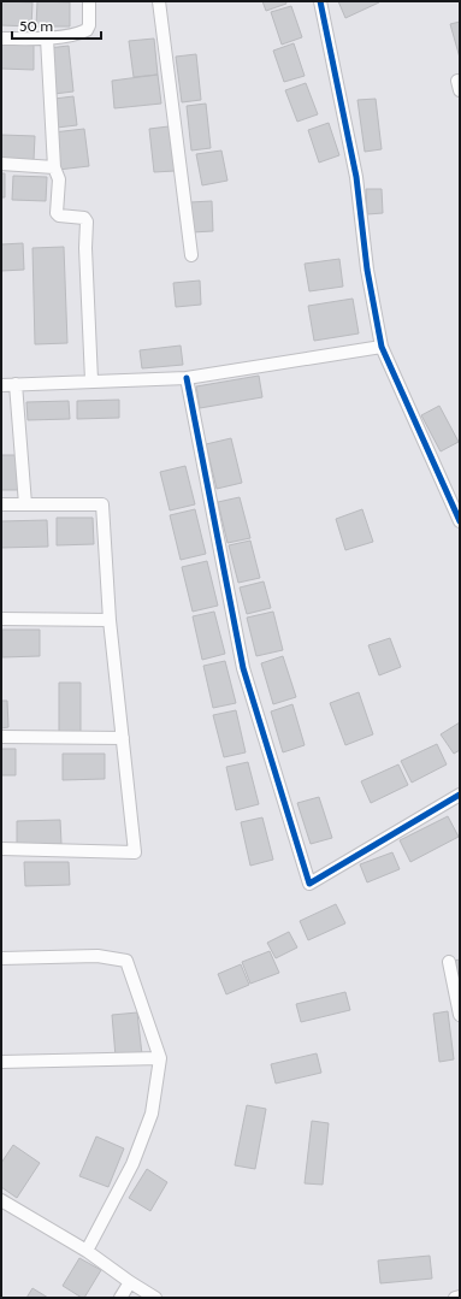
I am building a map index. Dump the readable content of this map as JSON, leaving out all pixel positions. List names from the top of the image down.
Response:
{
  "scale_bar": "50 m"
}
